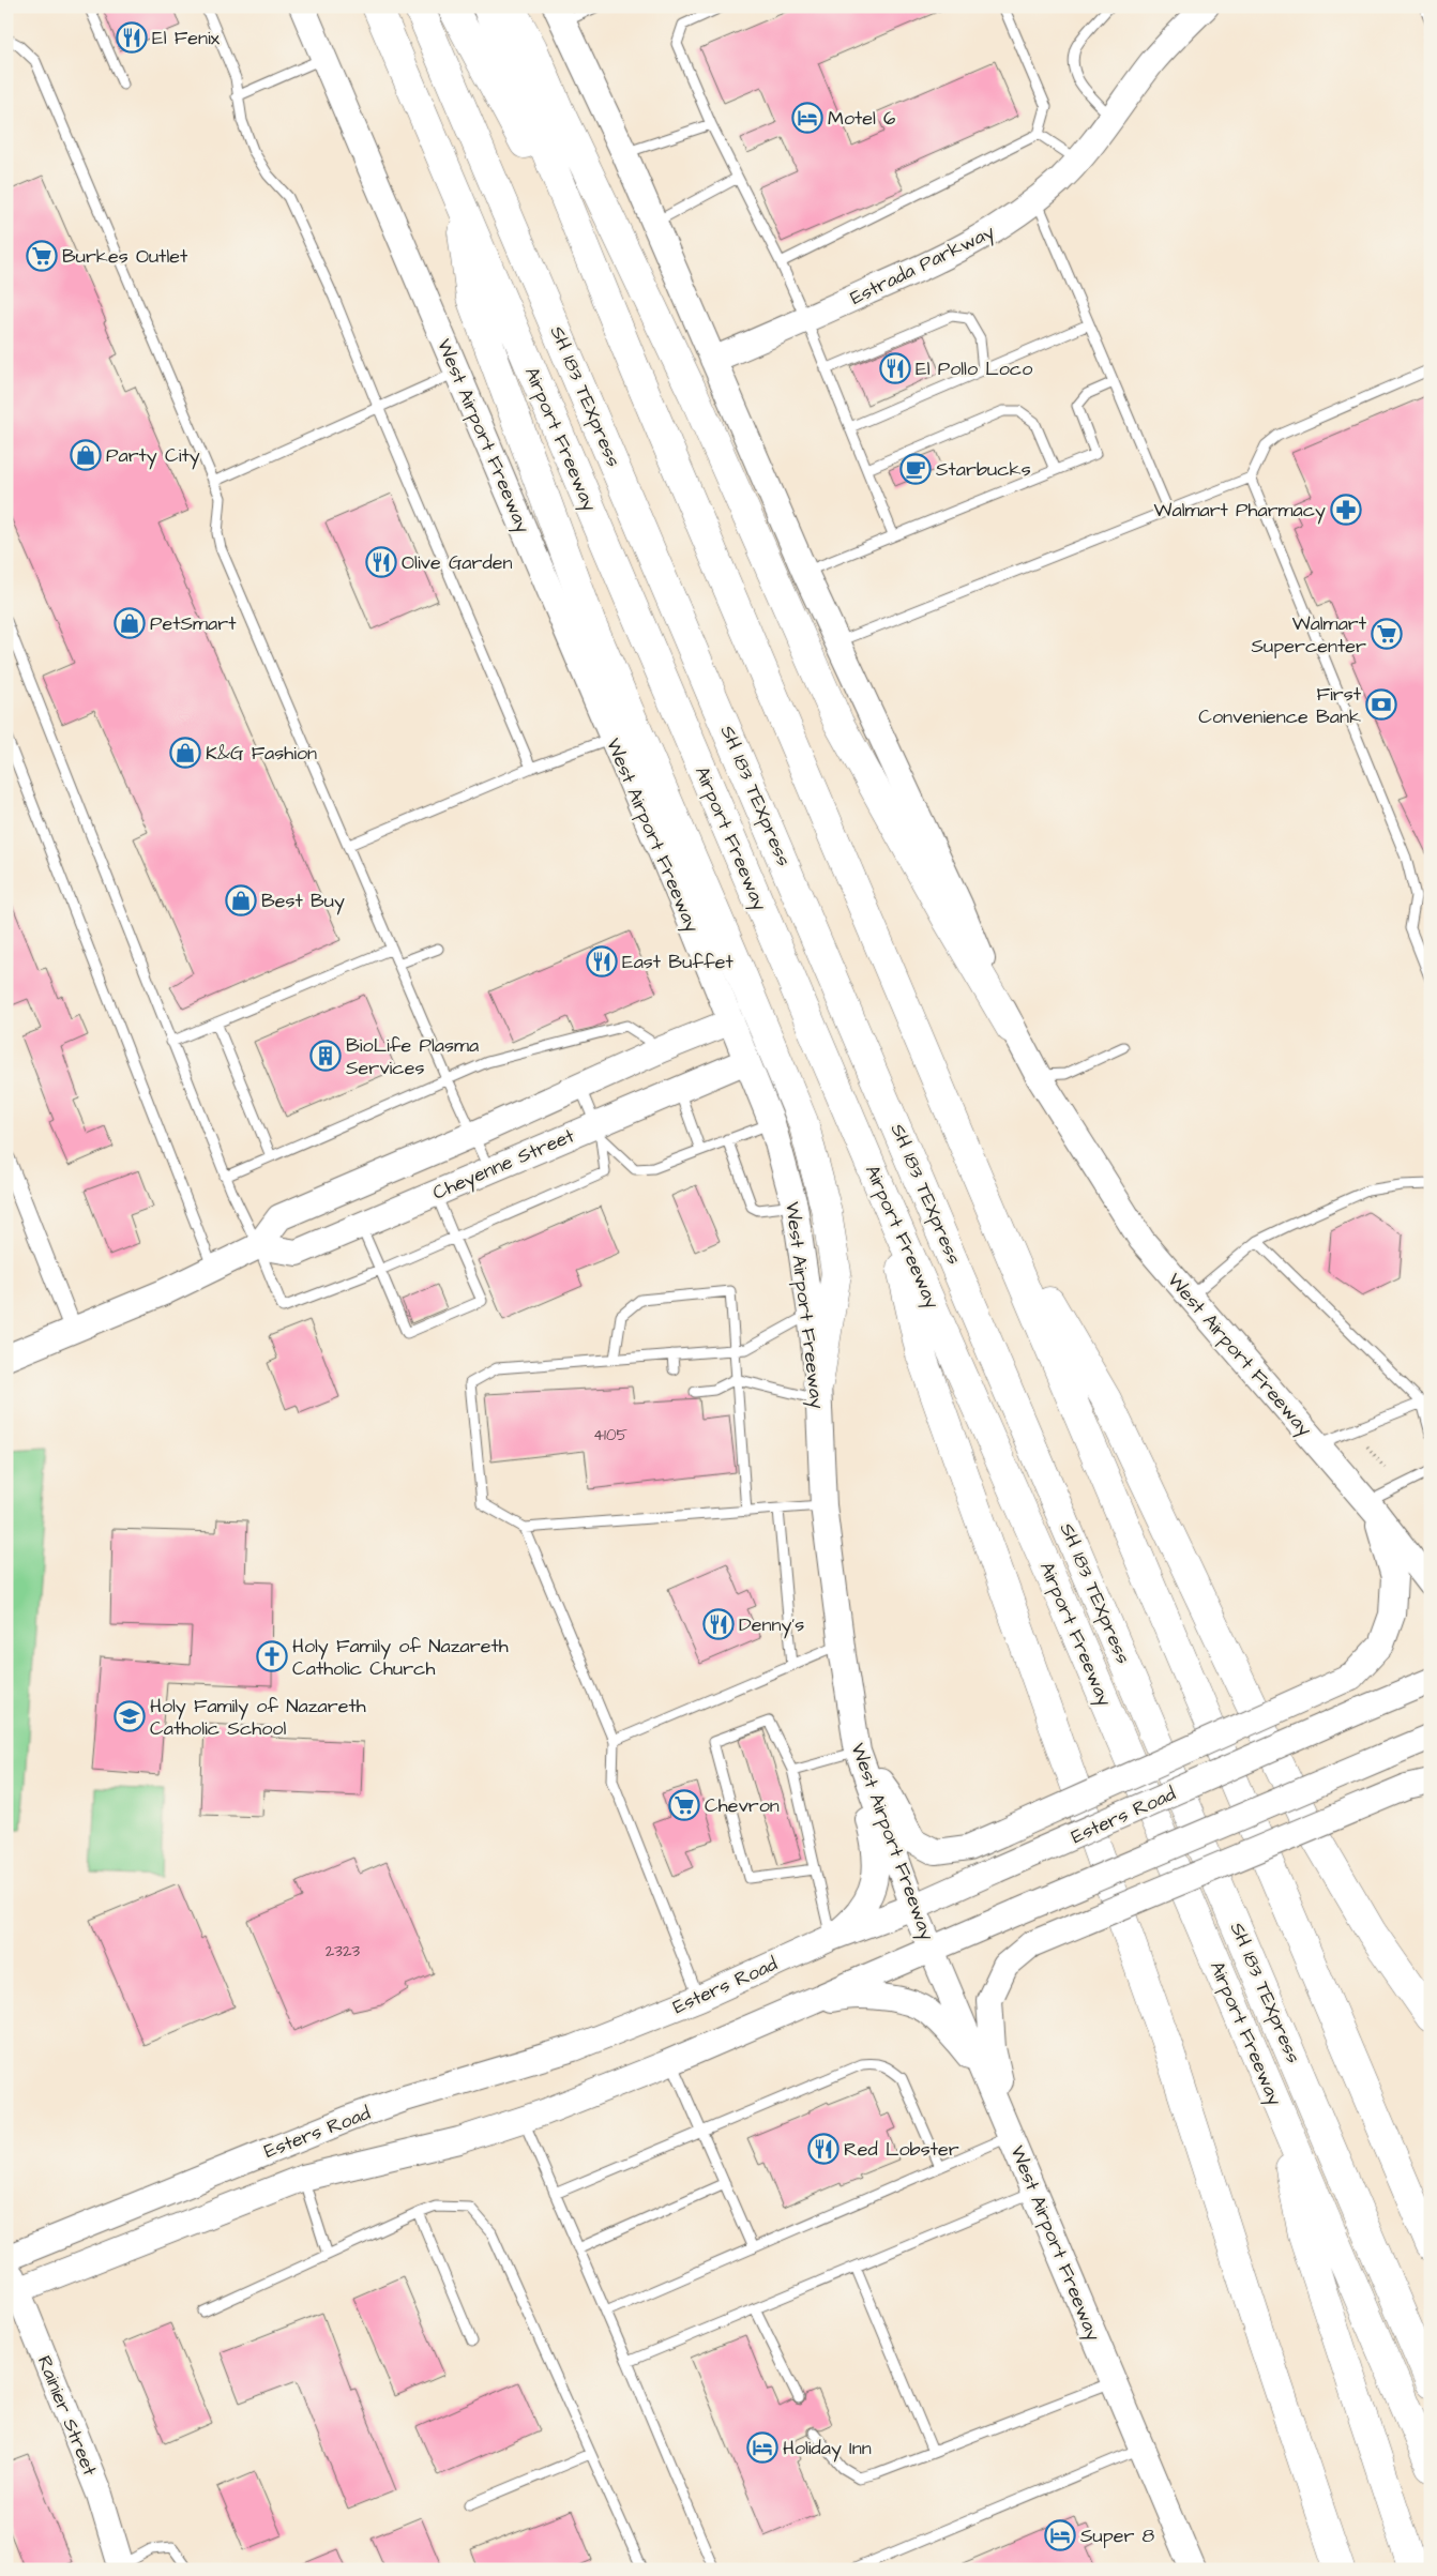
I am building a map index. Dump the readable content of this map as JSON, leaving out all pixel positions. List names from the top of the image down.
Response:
{
  "streets": {
    "highway": ["SH 183 TEXpress", "Airport Freeway"],
    "main road": [
      "Estrada Parkway",
      "West Airport Freeway",
      "Cheyenne Street",
      "Esters Road",
      "Rainier Street"
    ]
  },
  "crossings": [
    ["Estrada Parkway", "West Airport Freeway"],
    ["West Airport Freeway", "Cheyenne Street"],
    ["West Airport Freeway", "Esters Road"],
    ["Esters Road", "Rainier Street"]
  ],
  "places": {
    "restaurant": [
      "El Fenix",
      "El Pollo Loco",
      "Olive Garden",
      "East Buffet",
      "Denny's",
      "Red Lobster"
    ],
    "hotel": ["Motel 6", "Holiday Inn", "Super 8"],
    "supermarket": ["Burkes Outlet", "Walmart Supercenter", "Chevron"],
    "shop": [
      "Party City",
      "PetSmart",
      "K&G Fashion",
      "Best Buy"
    ],
    "cafe": ["Starbucks"],
    "pharmacy": ["Walmart Pharmacy"],
    "bank": ["First Convenience Bank"],
    "building": ["BioLife Plasma Services"],
    "church": ["Holy Family of Nazareth Catholic Church"],
    "school or university": ["Holy Family of Nazareth Catholic School"]
  },
  "house_numbers": ["4105", "2323"]
}
